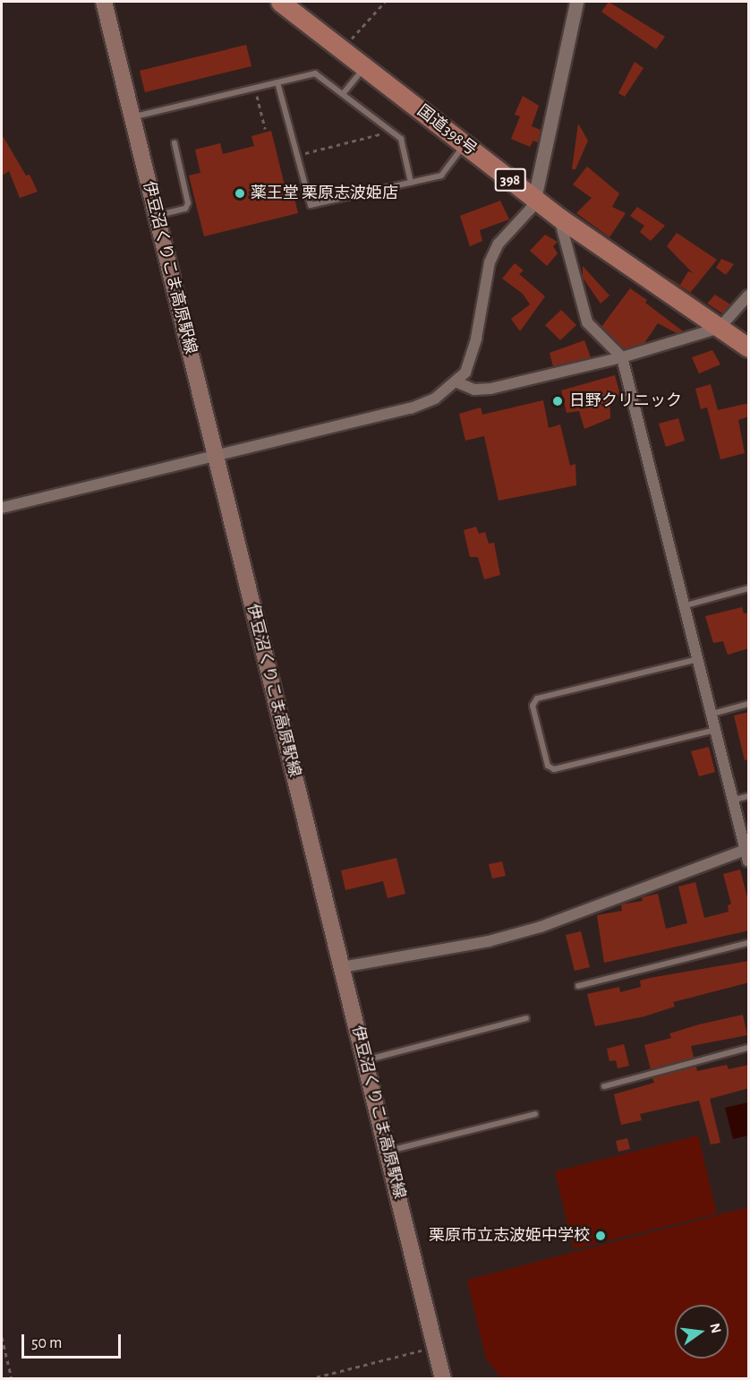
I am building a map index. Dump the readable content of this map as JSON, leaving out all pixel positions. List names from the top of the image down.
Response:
{
  "streets": {
    "highway": ["国道398号", "398"],
    "main road": ["伊豆沼くりこま高原駅線"]
  },
  "places": ["薬王堂 栗原志波姫店", "日野クリニック", "栗原市立志波姫中学校"],
  "scale_bar": "50 m",
  "north": "right"
}
